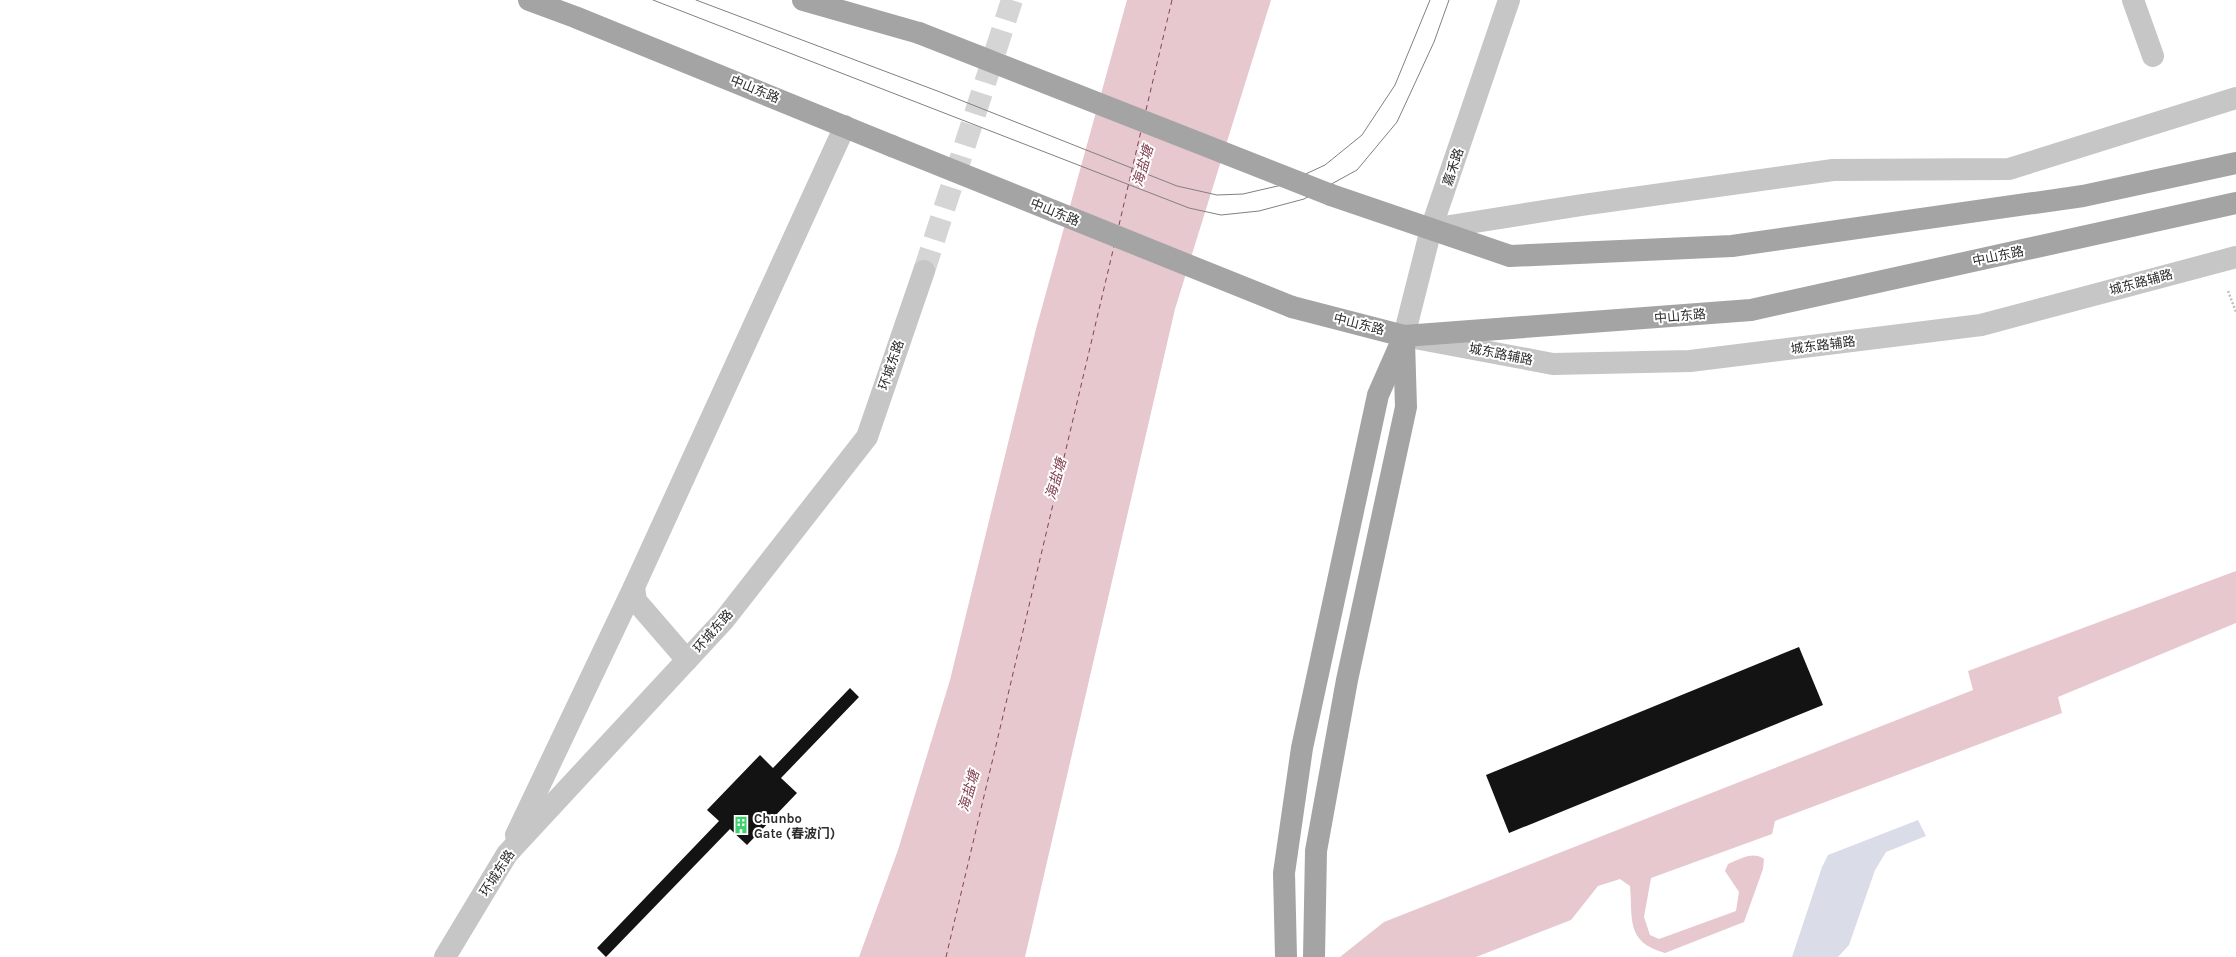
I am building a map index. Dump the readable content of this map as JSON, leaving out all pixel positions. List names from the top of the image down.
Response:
{
  "streets": {
    "main road": ["中山东路"],
    "street": ["嘉禾路", "城东路辅路", "环城东路"]
  },
  "crossings": [
    ["中山东路", "嘉禾路"],
    ["中山东路", "城东路辅路"],
    ["嘉禾路", "城东路辅路"]
  ],
  "water": ["海盐塘"],
  "places": {
    "building": ["Chunbo Gate (春波门)"]
  }
}
